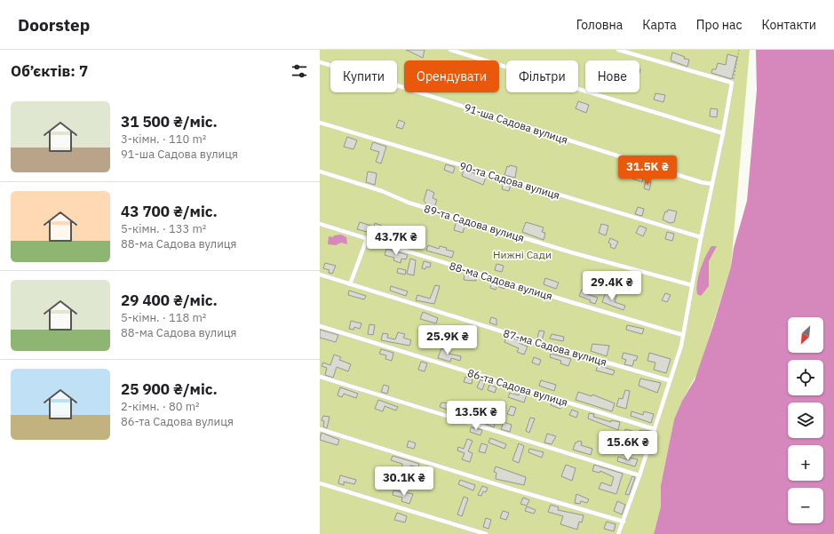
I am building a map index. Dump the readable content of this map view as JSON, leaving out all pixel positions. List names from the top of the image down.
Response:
{
  "streets": {
    "street": [
      "91-ша Садова вулиця",
      "90-та Садова вулиця",
      "89-та Садова вулиця",
      "88-ма Садова вулиця",
      "87-ма Садова вулиця",
      "86-та Садова вулиця"
    ]
  },
  "parks": ["Нижні Сади"],
  "north": "bottom left",
  "page": {
    "header": "Doorstep",
    "nav": [
      "Головна",
      "Карта",
      "Про нас",
      "Контакти"
    ],
    "heading": "Об’єктів: 7",
    "chip": [
      "Купити",
      "Орендувати",
      "Фільтри",
      "Нове"
    ],
    "list": [
      {
        "name": "31 500 ₴/міс.",
        "note": "3-кімн. · 110 m² · 91-ша Садова вулиця"
      },
      {
        "name": "43 700 ₴/міс.",
        "note": "5-кімн. · 133 m² · 88-ма Садова вулиця"
      },
      {
        "name": "29 400 ₴/міс.",
        "note": "5-кімн. · 118 m² · 88-ма Садова вулиця"
      },
      {
        "name": "25 900 ₴/міс.",
        "note": "2-кімн. · 80 m² · 86-та Садова вулиця"
      }
    ],
    "price": [
      "31.5K ₴",
      "43.7K ₴",
      "29.4K ₴",
      "25.9K ₴",
      "13.5K ₴",
      "15.6K ₴",
      "30.1K ₴"
    ],
    "map_buttons": ["+", "−"]
  }
}
